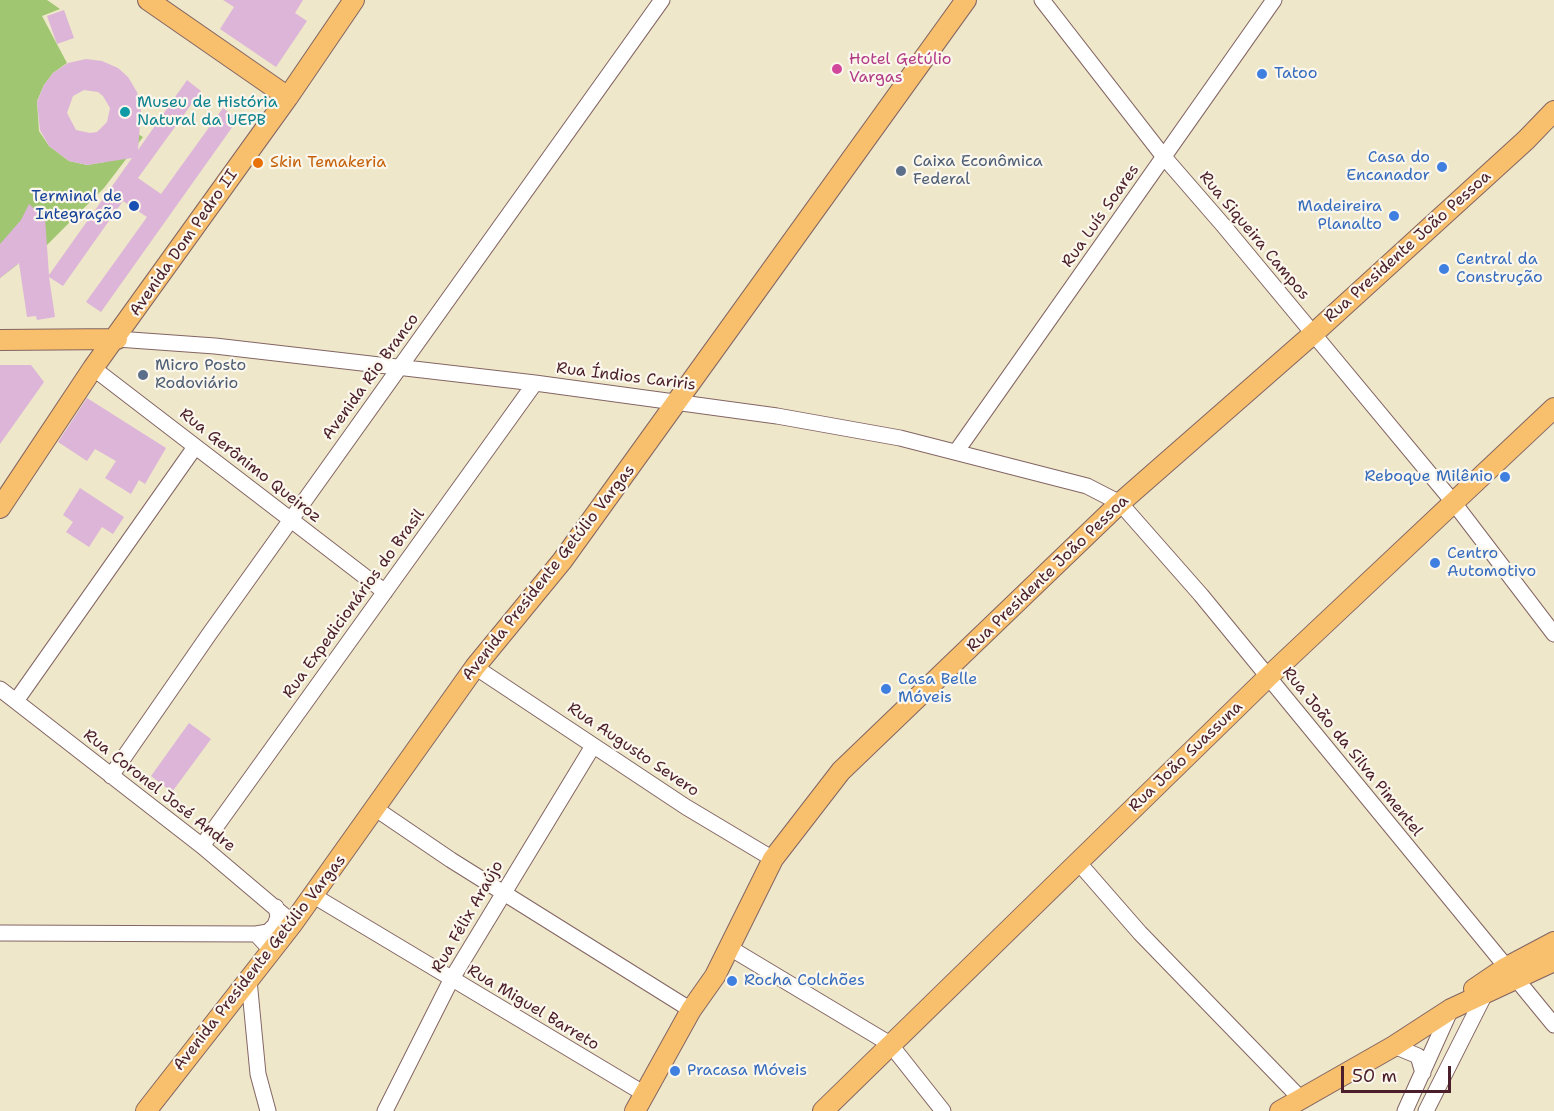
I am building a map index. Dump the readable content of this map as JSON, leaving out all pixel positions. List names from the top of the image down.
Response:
{
  "streets": {
    "main road": [
      "Avenida Dom Pedro II",
      "Rua Presidente João Pessoa",
      "Avenida Presidente Getúlio Vargas",
      "Rua João Suassuna"
    ],
    "street": [
      "Rua Luís Soares",
      "Rua Siqueira Campos",
      "Avenida Rio Branco",
      "Rua Índios Cariris",
      "Rua Gerônimo Queiroz",
      "Rua Expedicionários do Brasil",
      "Rua Augusto Severo",
      "Rua João da Silva Pimentel",
      "Rua Coronel José Andre",
      "Rua Félix Araújo",
      "Rua Miguel Barreto"
    ]
  },
  "crossings": [
    ["Rua Luís Soares", "Rua Siqueira Campos"],
    ["Rua Luís Soares", "Rua Índios Cariris"],
    ["Rua Siqueira Campos", "Rua Presidente João Pessoa"],
    ["Rua Siqueira Campos", "Rua João Suassuna"],
    ["Avenida Dom Pedro II", "Rua Índios Cariris"],
    ["Avenida Dom Pedro II", "Rua Gerônimo Queiroz"],
    ["Rua Presidente João Pessoa", "Rua Índios Cariris"],
    ["Rua Presidente João Pessoa", "Rua Augusto Severo"],
    ["Rua Presidente João Pessoa", "Rua João da Silva Pimentel"],
    ["Rua Presidente João Pessoa", "Rua Miguel Barreto"],
    ["Avenida Rio Branco", "Rua Índios Cariris"],
    ["Avenida Rio Branco", "Rua Gerônimo Queiroz"],
    ["Avenida Rio Branco", "Rua Coronel José Andre"],
    ["Rua Índios Cariris", "Avenida Presidente Getúlio Vargas"],
    ["Rua Índios Cariris", "Rua Expedicionários do Brasil"],
    ["Rua Índios Cariris", "Rua João da Silva Pimentel"],
    ["Rua Gerônimo Queiroz", "Rua Expedicionários do Brasil"],
    ["Avenida Presidente Getúlio Vargas", "Rua Augusto Severo"],
    ["Avenida Presidente Getúlio Vargas", "Rua Coronel José Andre"],
    ["Avenida Presidente Getúlio Vargas", "Rua Miguel Barreto"],
    ["Rua Expedicionários do Brasil", "Rua Coronel José Andre"],
    ["Rua Augusto Severo", "Rua Félix Araújo"],
    ["Rua João da Silva Pimentel", "Rua João Suassuna"],
    ["Rua Félix Araújo", "Rua Miguel Barreto"]
  ],
  "places": [
    "Hotel Getúlio Vargas",
    "Tatoo",
    "Museu de História Natural da UEPB",
    "Skin Temakeria",
    "Casa do Encanador",
    "Caixa Econômica Federal",
    "Terminal de Integração",
    "Madeireira Planalto",
    "Central da Construção",
    "Micro Posto Rodoviário",
    "Reboque Milênio",
    "Centro Automotivo",
    "Casa Belle Móveis",
    "Rocha Colchões",
    "Pracasa Móveis"
  ],
  "scale_bar": "50 m"
}
